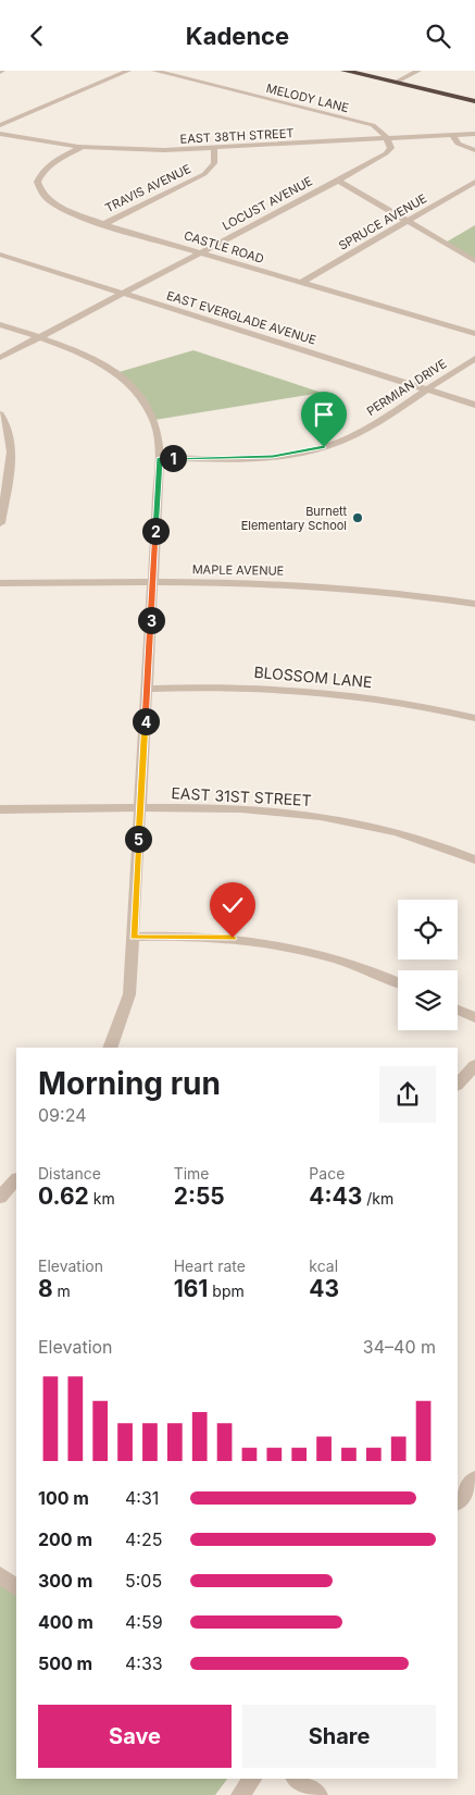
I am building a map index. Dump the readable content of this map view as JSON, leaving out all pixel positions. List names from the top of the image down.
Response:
{
  "streets": {
    "street": [
      "MELODY LANE",
      "EAST 38TH STREET",
      "TRAVIS AVENUE",
      "LOCUST AVENUE",
      "SPRUCE AVENUE",
      "CASTLE ROAD",
      "EAST EVERGLADE AVENUE",
      "PERMIAN DRIVE",
      "MAPLE AVENUE",
      "BLOSSOM LANE",
      "EAST 31ST STREET"
    ]
  },
  "crossings": [
    ["MELODY LANE", "EAST 38TH STREET"],
    ["MELODY LANE", "LOCUST AVENUE"],
    ["EAST 38TH STREET", "TRAVIS AVENUE"],
    ["EAST 38TH STREET", "LOCUST AVENUE"],
    ["EAST 38TH STREET", "CASTLE ROAD"],
    ["TRAVIS AVENUE", "CASTLE ROAD"],
    ["LOCUST AVENUE", "CASTLE ROAD"],
    ["LOCUST AVENUE", "EAST EVERGLADE AVENUE"],
    ["SPRUCE AVENUE", "CASTLE ROAD"],
    ["EAST EVERGLADE AVENUE", "PERMIAN DRIVE"]
  ],
  "places": ["Burnett Elementary School"],
  "page": {
    "header": "Kadence",
    "pins": [
      "1",
      "2",
      "3",
      "4",
      "5"
    ],
    "heading": ["Morning run", "09:24"],
    "stats": [
      ["Distance", "0.62 km"],
      ["Time", "2:55"],
      ["Pace", "4:43 /km"],
      ["Elevation", "8 m"],
      ["Heart rate", "161 bpm"],
      ["kcal", "43"]
    ],
    "chart": ["Elevation", "34–40 m"],
    "list": [
      {
        "name": "100 m",
        "note": "4:31"
      },
      {
        "name": "200 m",
        "note": "4:25"
      },
      {
        "name": "300 m",
        "note": "5:05"
      },
      {
        "name": "400 m",
        "note": "4:59"
      },
      {
        "name": "500 m",
        "note": "4:33"
      }
    ],
    "buttons": ["Save", "Share"]
  }
}
